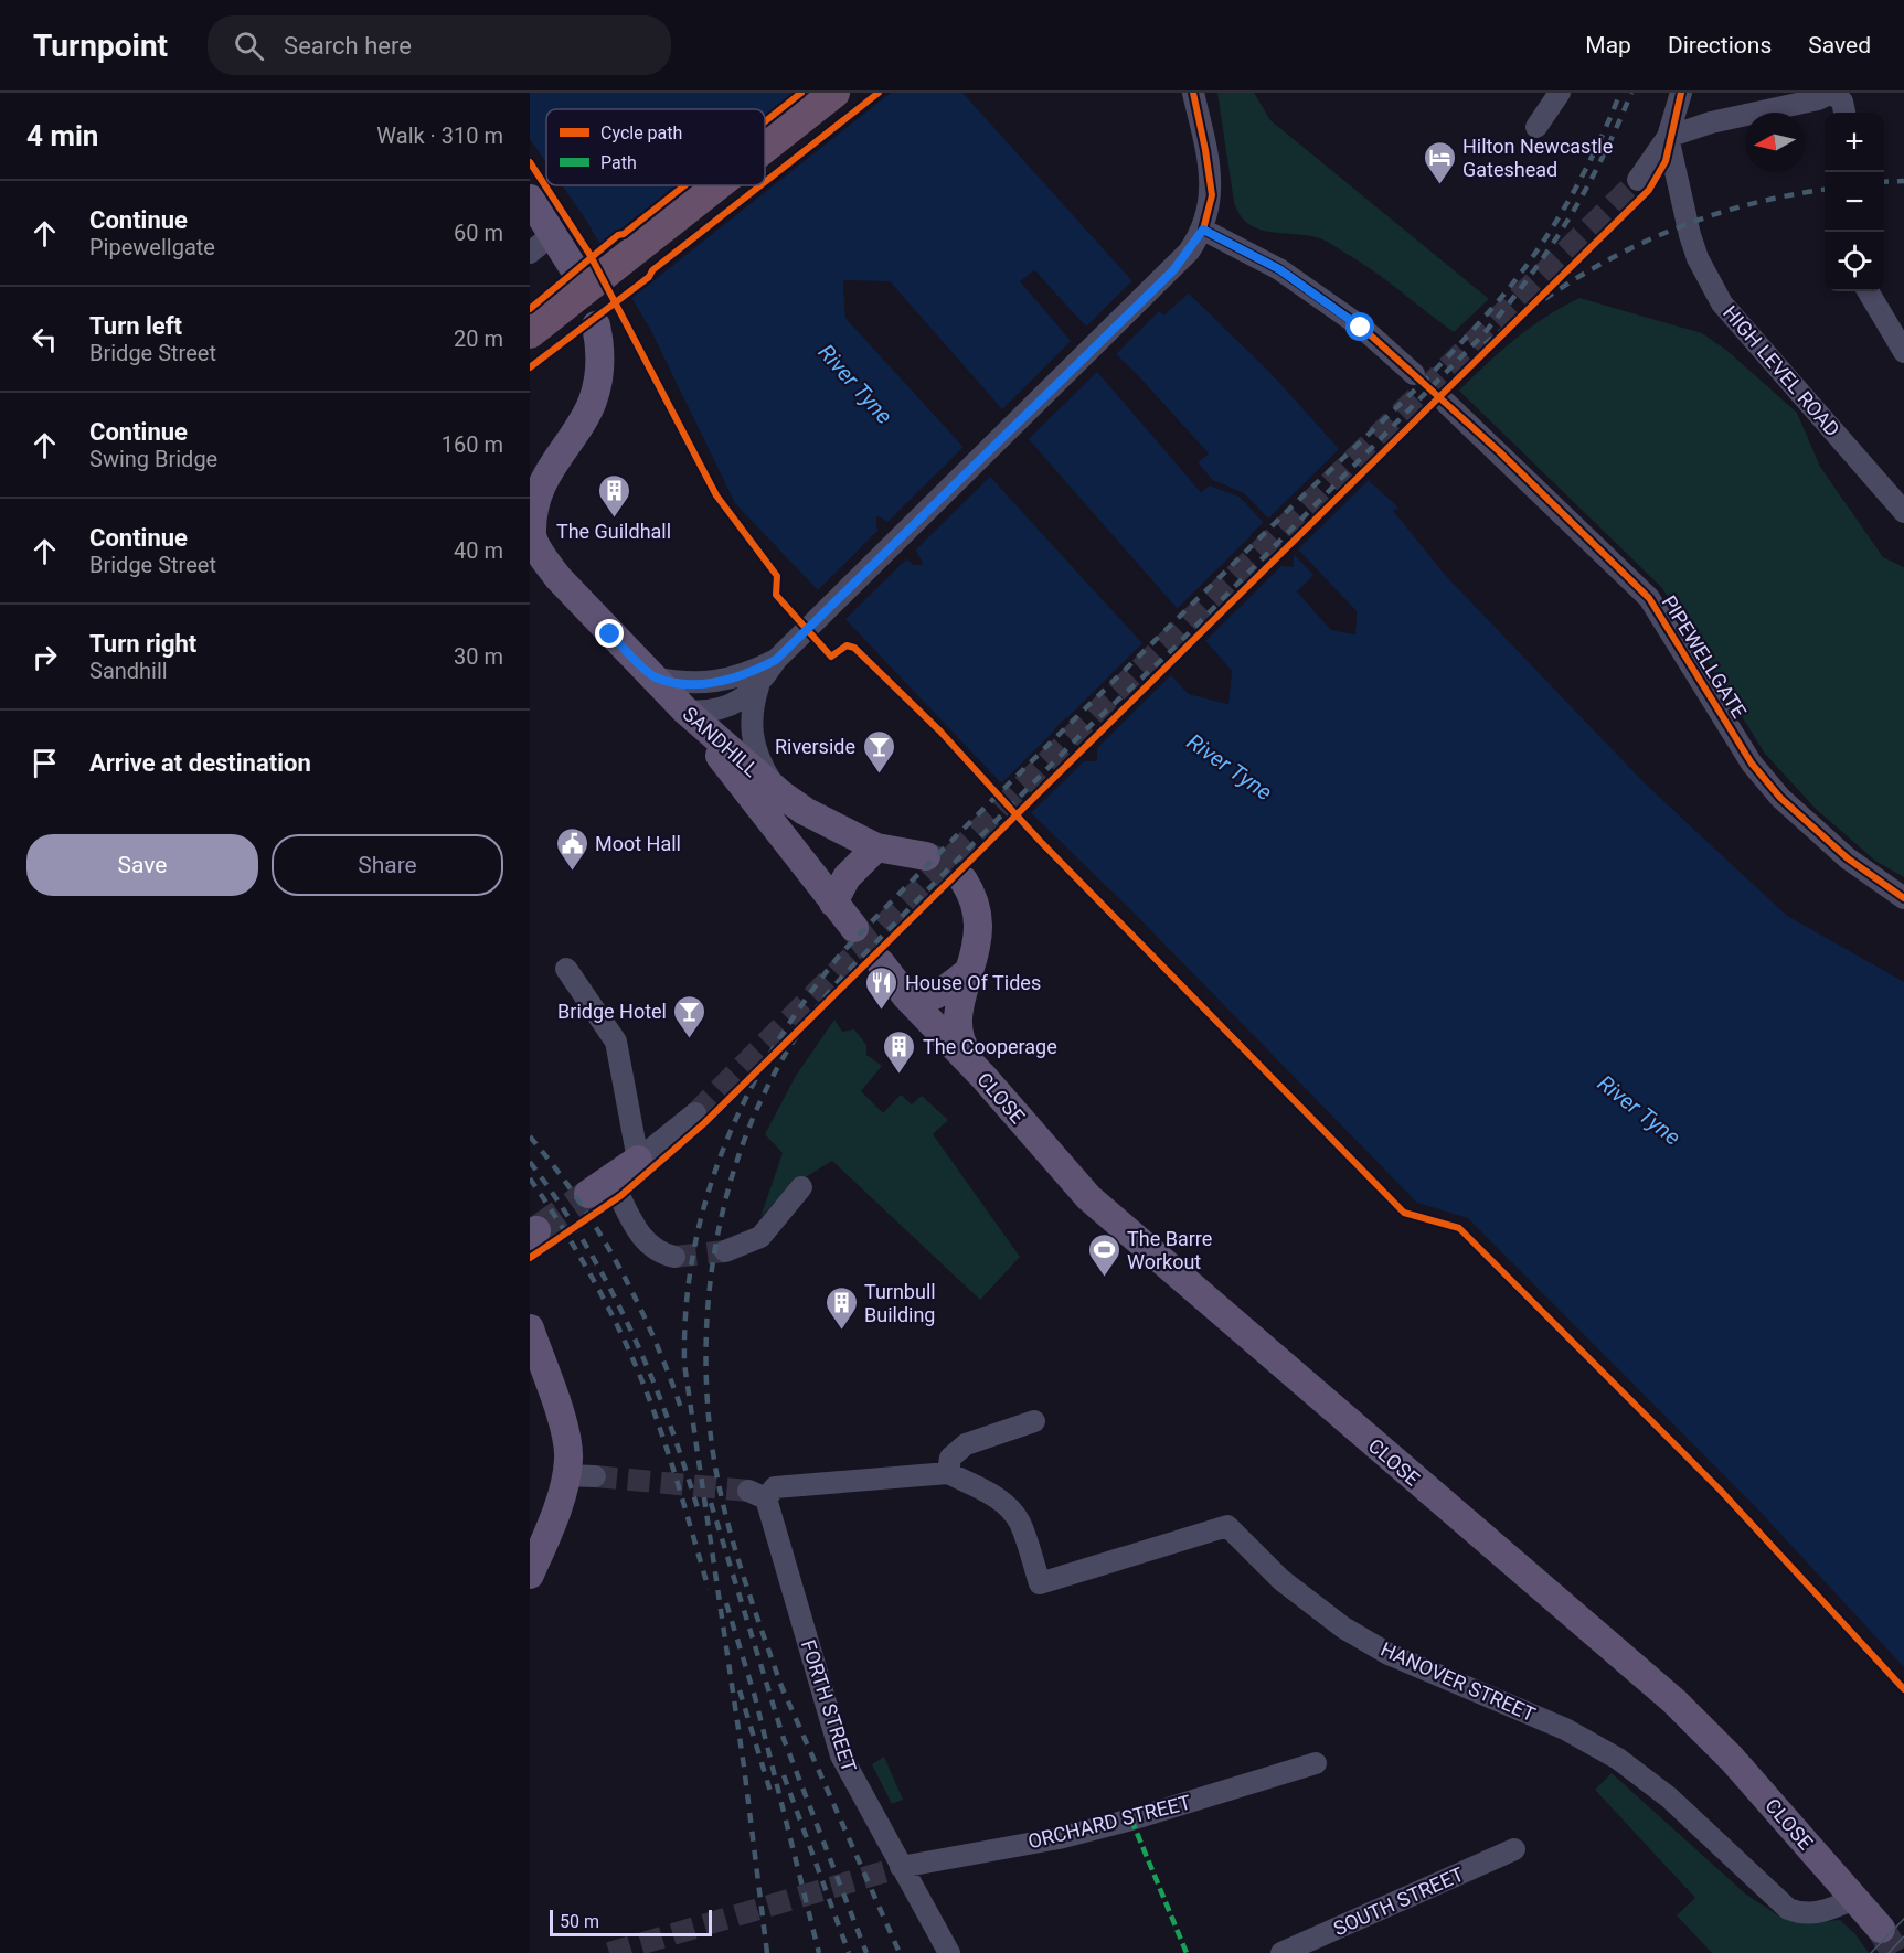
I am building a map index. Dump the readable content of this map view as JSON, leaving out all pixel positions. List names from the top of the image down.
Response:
{
  "streets": {
    "main road": ["SANDHILL", "CLOSE"],
    "street": [
      "HIGH LEVEL ROAD",
      "PIPEWELLGATE",
      "HANOVER STREET",
      "FORTH STREET",
      "ORCHARD STREET",
      "SOUTH STREET"
    ]
  },
  "crossings": [
    ["CLOSE", "HANOVER STREET"],
    ["HANOVER STREET", "FORTH STREET"],
    ["FORTH STREET", "ORCHARD STREET"]
  ],
  "water": ["River Tyne"],
  "places": {
    "hotel": ["Hilton Newcastle Gateshead"],
    "building": ["The Guildhall", "The Cooperage", "Turnbull Building"],
    "bar": ["Riverside", "Bridge Hotel"],
    "public building": ["Moot Hall"],
    "restaurant": ["House Of Tides"],
    "sports": ["The Barre Workout"]
  },
  "legend": ["Cycle path", "Path"],
  "scale_bar": "50 m",
  "north": "left",
  "page": {
    "header": "Turnpoint",
    "search": "Search here",
    "nav": ["Map", "Directions", "Saved"],
    "heading": ["4 min", "Walk · 310 m"],
    "map_buttons": ["+", "−"],
    "list": [
      ["Continue", "Pipewellgate", "60 m"],
      ["Turn left", "Bridge Street", "20 m"],
      ["Continue", "Swing Bridge", "160 m"],
      ["Continue", "Bridge Street", "40 m"],
      ["Turn right", "Sandhill", "30 m"],
      "Arrive at destination"
    ],
    "buttons": ["Save", "Share"],
    "scale": "50 m"
  }
}
